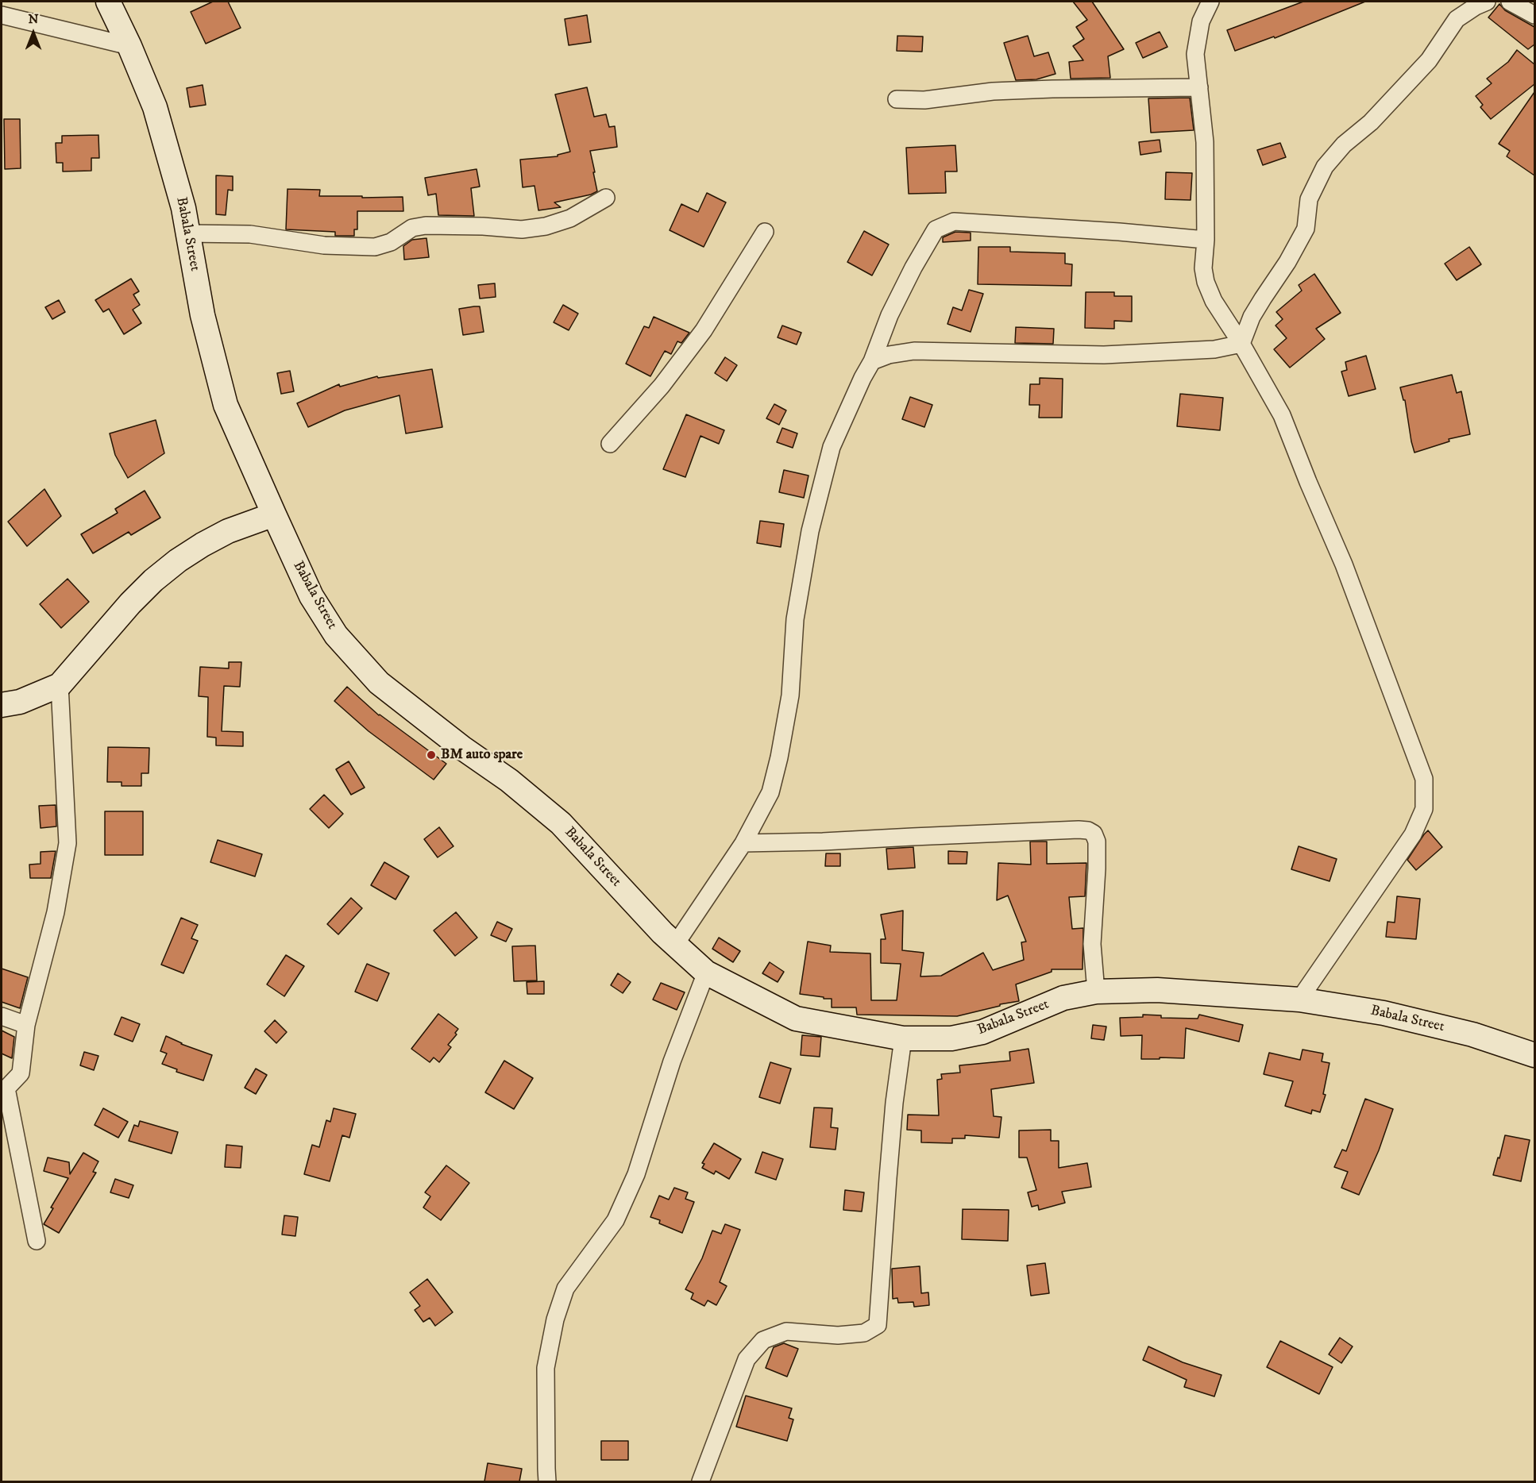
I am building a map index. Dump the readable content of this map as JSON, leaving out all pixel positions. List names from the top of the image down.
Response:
{
  "streets": {
    "street": ["Babala Street"]
  },
  "places": ["BM auto spare"],
  "north": "top"
}
